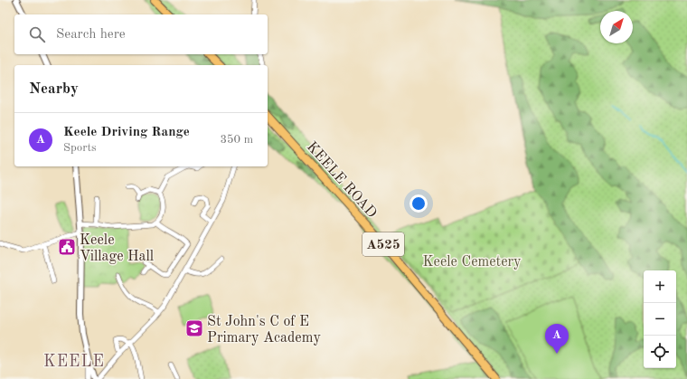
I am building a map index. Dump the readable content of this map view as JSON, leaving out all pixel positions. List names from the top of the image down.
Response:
{
  "streets": {
    "main road": ["KEELE ROAD", "A525"]
  },
  "districts": ["KEELE"],
  "parks": ["Keele Cemetery"],
  "places": {
    "public building": ["Keele Village Hall"],
    "school or university": ["St John's C of E Primary Academy"]
  },
  "north": "top right",
  "page": {
    "search": "Search here",
    "heading": "Nearby",
    "list": [
      {
        "mark": "A",
        "name": "Keele Driving Range",
        "note": "Sports",
        "value": "350 m"
      }
    ],
    "map_buttons": ["+", "−"],
    "pins": "A"
  }
}
